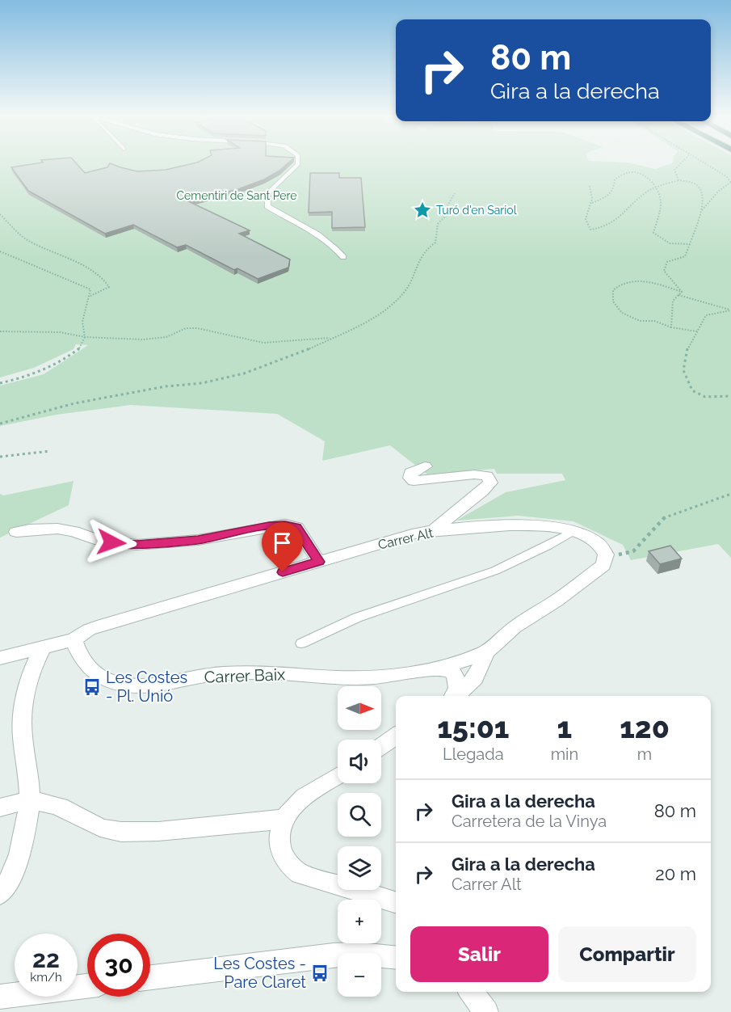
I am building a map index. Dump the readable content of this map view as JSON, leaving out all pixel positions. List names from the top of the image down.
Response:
{
  "streets": {
    "street": ["Carrer Alt", "Carrer Baix"]
  },
  "crossings": [
    ["Carrer Alt", "Carrer Baix"]
  ],
  "parks": ["Cementiri de Sant Pere"],
  "places": {
    "place": ["Turó d'en Sariol"],
    "bus stop": ["Les Costes - Pl. Unió", "Les Costes - Pare Claret"]
  },
  "north": "right",
  "page": {
    "turn": ["80 m", "Gira a la derecha"],
    "map_buttons": ["+", "−"],
    "eta": [
      "15:01",
      "Llegada",
      "1",
      "min",
      "120",
      "m"
    ],
    "list": [
      {
        "name": "Gira a la derecha",
        "note": "Carretera de la Vinya",
        "value": "80 m"
      },
      {
        "name": "Gira a la derecha",
        "note": "Carrer Alt",
        "value": "20 m"
      }
    ],
    "buttons": ["Salir", "Compartir"],
    "speed": "22 km/h",
    "limit": "30"
  }
}
